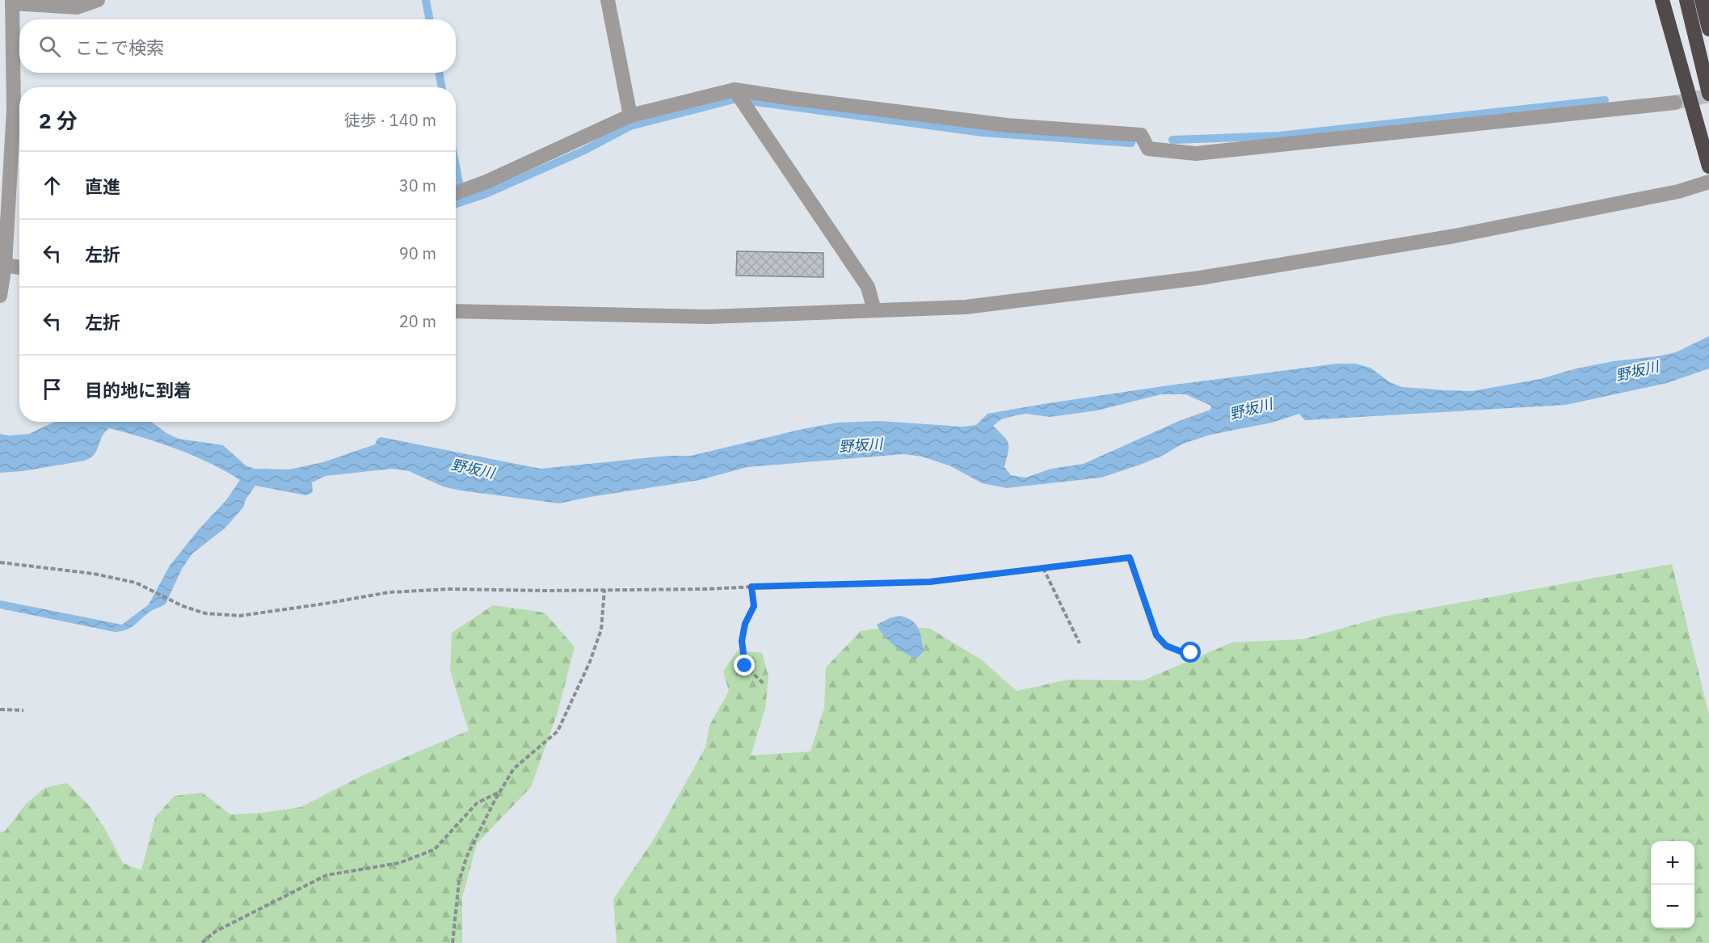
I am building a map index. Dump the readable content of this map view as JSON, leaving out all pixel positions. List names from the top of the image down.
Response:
{
  "water": ["野坂川"],
  "page": {
    "search": "ここで検索",
    "heading": ["2 分", "徒歩 · 140 m"],
    "list": [
      ["直進", "30 m"],
      ["左折", "90 m"],
      ["左折", "20 m"],
      "目的地に到着"
    ],
    "map_buttons": ["+", "−"]
  }
}
